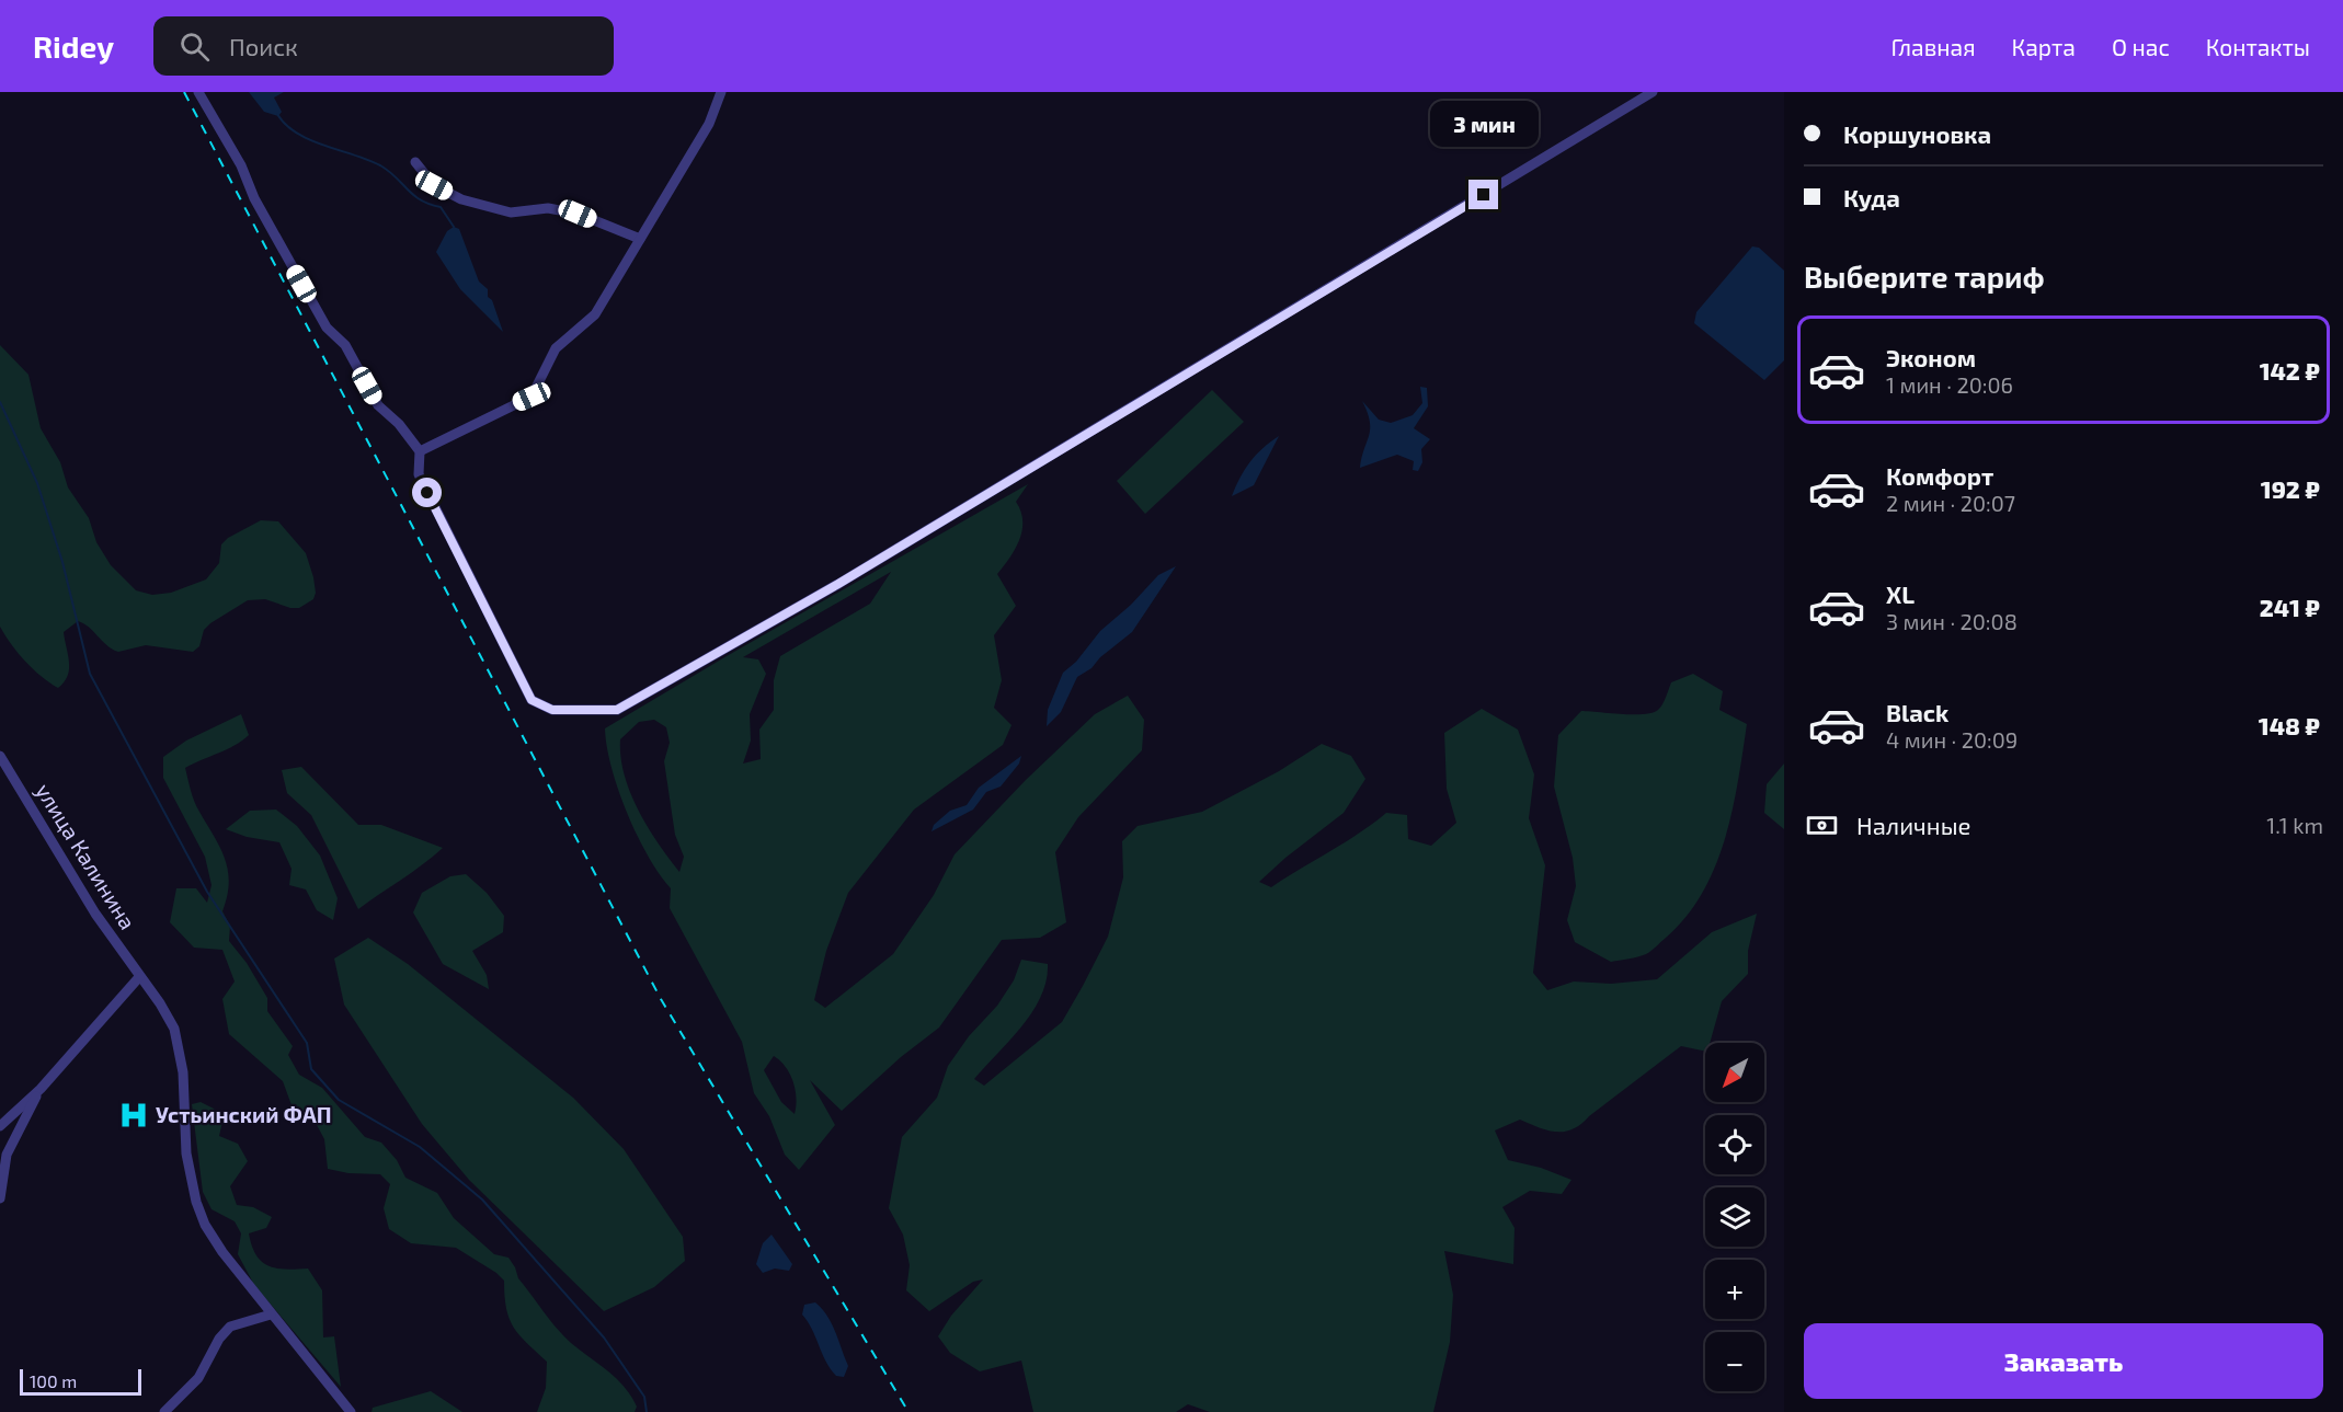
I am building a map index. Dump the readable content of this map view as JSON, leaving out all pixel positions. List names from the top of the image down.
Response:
{
  "streets": {
    "street": ["улица Калинина"]
  },
  "places": {
    "hospital": ["Устьинский ФАП"]
  },
  "scale_bar": "100 m",
  "north": "bottom left",
  "page": {
    "header": "Ridey",
    "search": "Поиск",
    "nav": [
      "Главная",
      "Карта",
      "О нас",
      "Контакты"
    ],
    "banner": ["Коршуновка", "Куда"],
    "bubble": "3 мин",
    "heading": "Выберите тариф",
    "list": [
      {
        "name": "Эконом",
        "note": "1 мин · 20:06",
        "value": "142 ₽"
      },
      {
        "name": "Комфорт",
        "note": "2 мин · 20:07",
        "value": "192 ₽"
      },
      {
        "name": "XL",
        "note": "3 мин · 20:08",
        "value": "241 ₽"
      },
      {
        "name": "Black",
        "note": "4 мин · 20:09",
        "value": "148 ₽"
      }
    ],
    "pay": ["Наличные", "1.1 km"],
    "map_buttons": ["+", "−"],
    "buttons": "Заказать",
    "scale": "100 m"
  }
}
